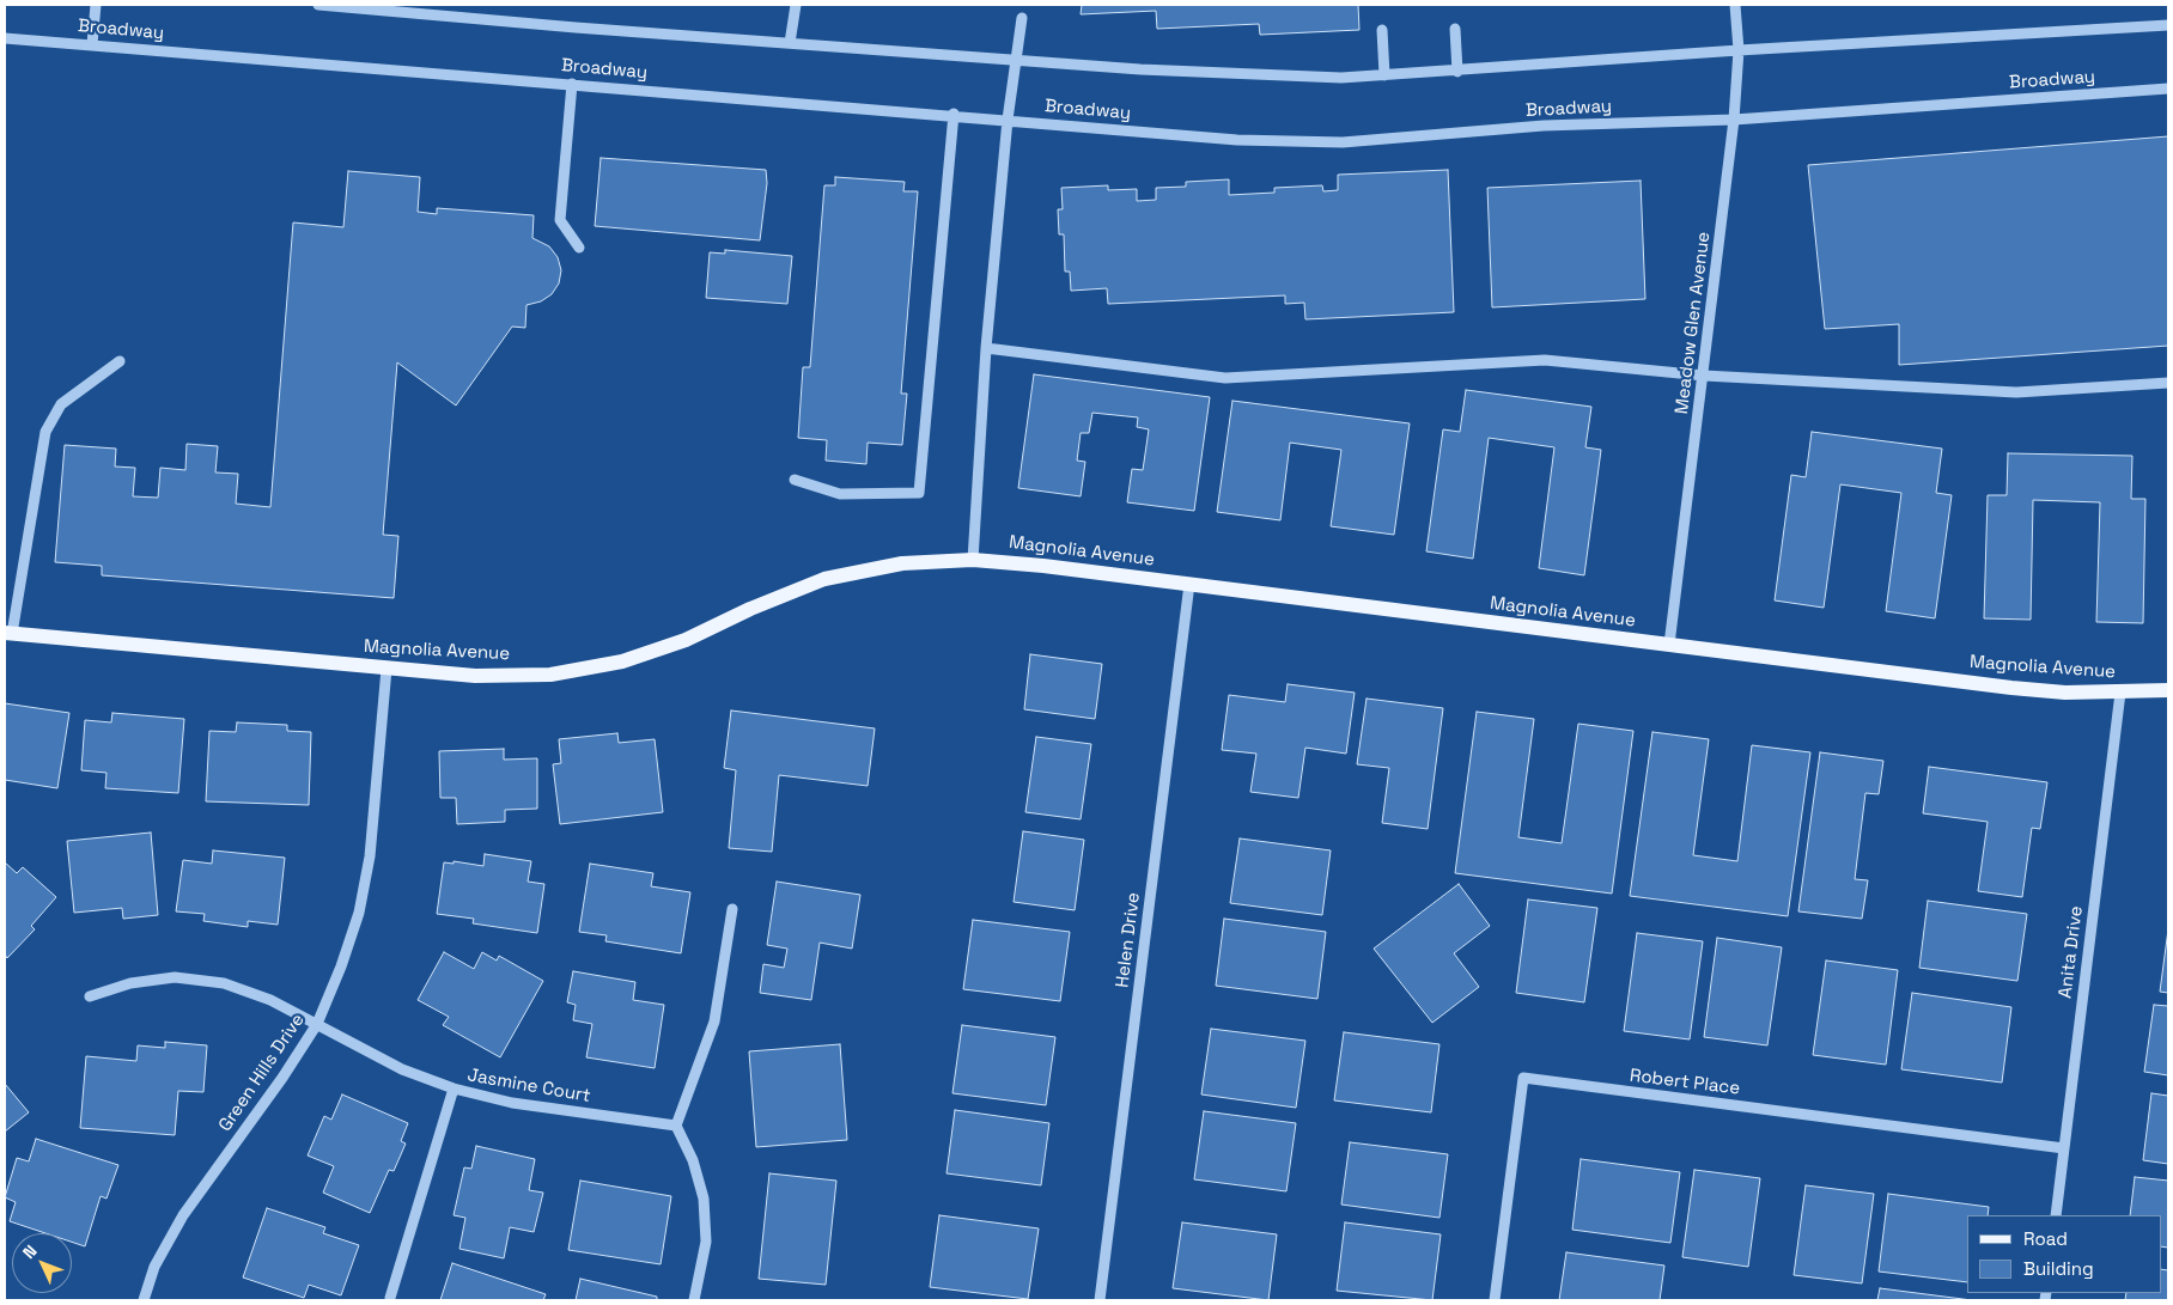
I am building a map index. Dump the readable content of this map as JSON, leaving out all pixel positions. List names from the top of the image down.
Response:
{
  "streets": {
    "main road": ["Magnolia Avenue"],
    "street": [
      "Broadway",
      "Meadow Glen Avenue",
      "Helen Drive",
      "Anita Drive",
      "Green Hills Drive",
      "Robert Place",
      "Jasmine Court"
    ]
  },
  "crossings": [
    ["Broadway", "Meadow Glen Avenue"],
    ["Meadow Glen Avenue", "Magnolia Avenue"],
    ["Magnolia Avenue", "Helen Drive"],
    ["Magnolia Avenue", "Anita Drive"],
    ["Magnolia Avenue", "Green Hills Drive"],
    ["Anita Drive", "Robert Place"],
    ["Green Hills Drive", "Jasmine Court"]
  ],
  "legend": ["Road", "Building"],
  "north": "top left"
}
